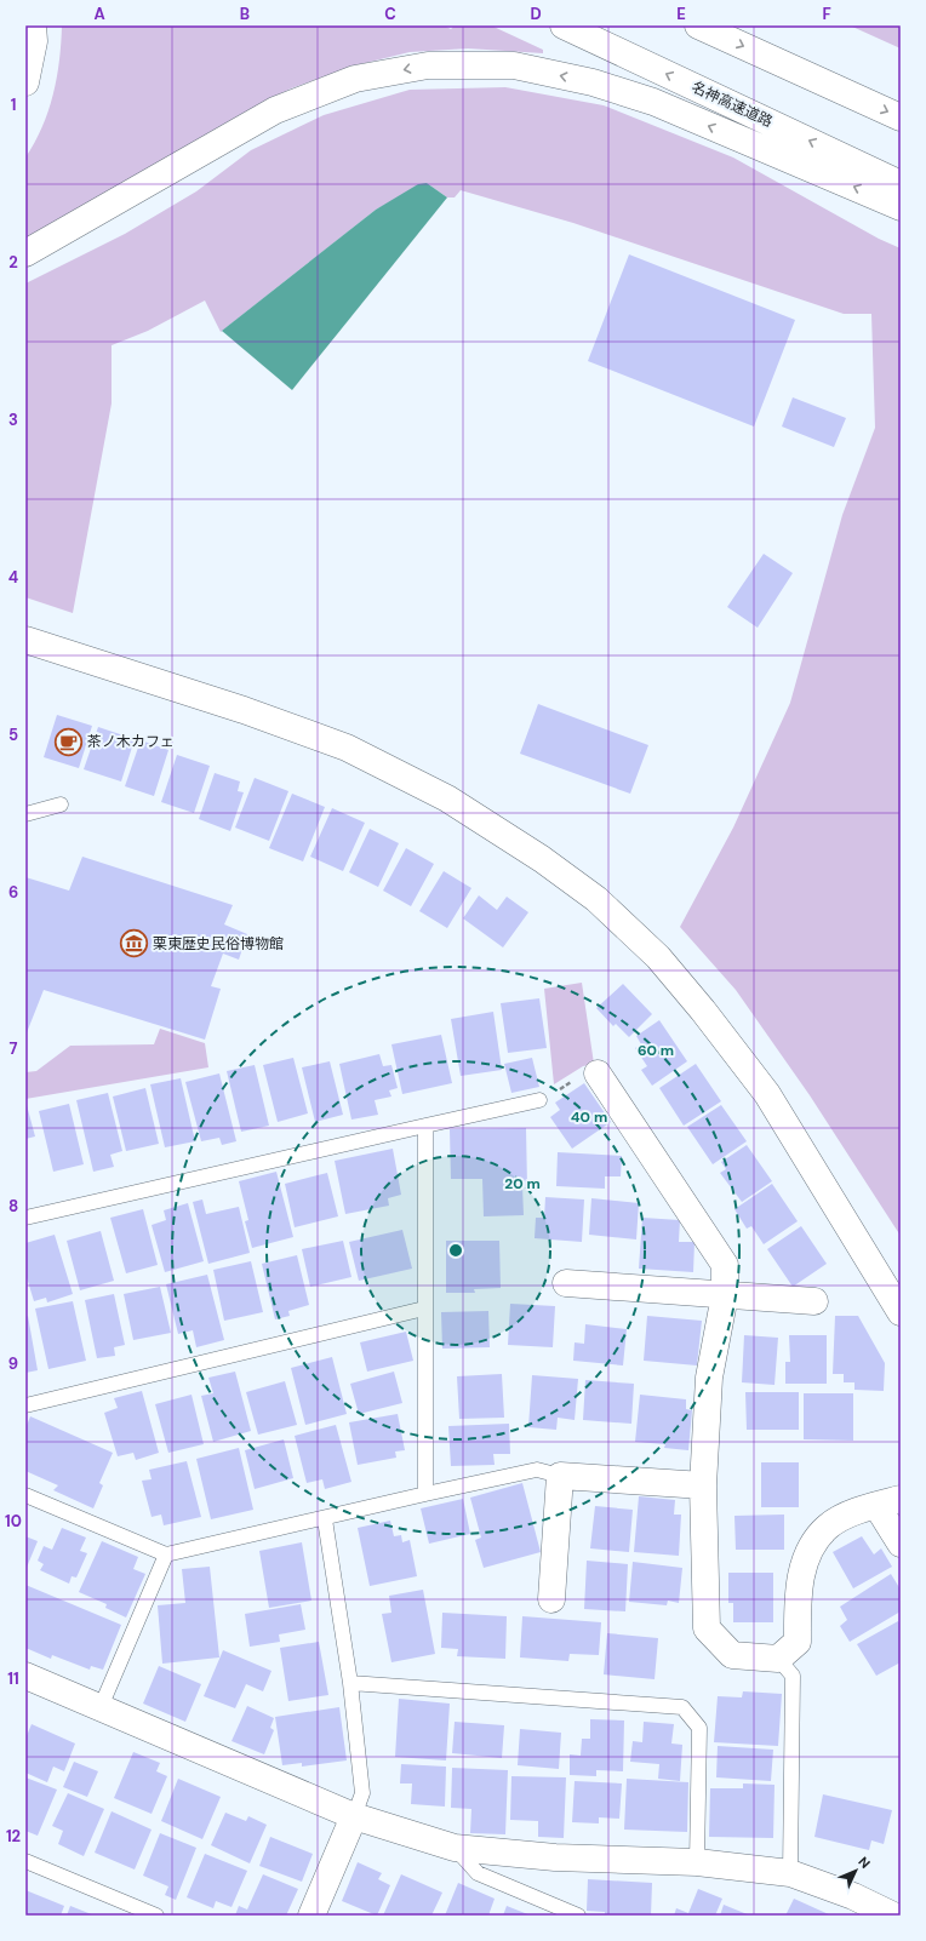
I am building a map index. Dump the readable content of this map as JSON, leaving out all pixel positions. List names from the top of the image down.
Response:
{
  "streets": {
    "main road": ["名神高速道路"]
  },
  "places": {
    "cafe": ["茶ノ木カフェ"],
    "museum": ["栗東歴史民俗博物館"]
  },
  "north": "top right",
  "grid": {
    "columns": [
      "A",
      "B",
      "C",
      "D",
      "E",
      "F"
    ],
    "rows": [
      "1",
      "2",
      "3",
      "4",
      "5",
      "6",
      "7",
      "8",
      "9",
      "10",
      "11",
      "12"
    ]
  },
  "rings": ["60 m", "40 m", "20 m"]
}
